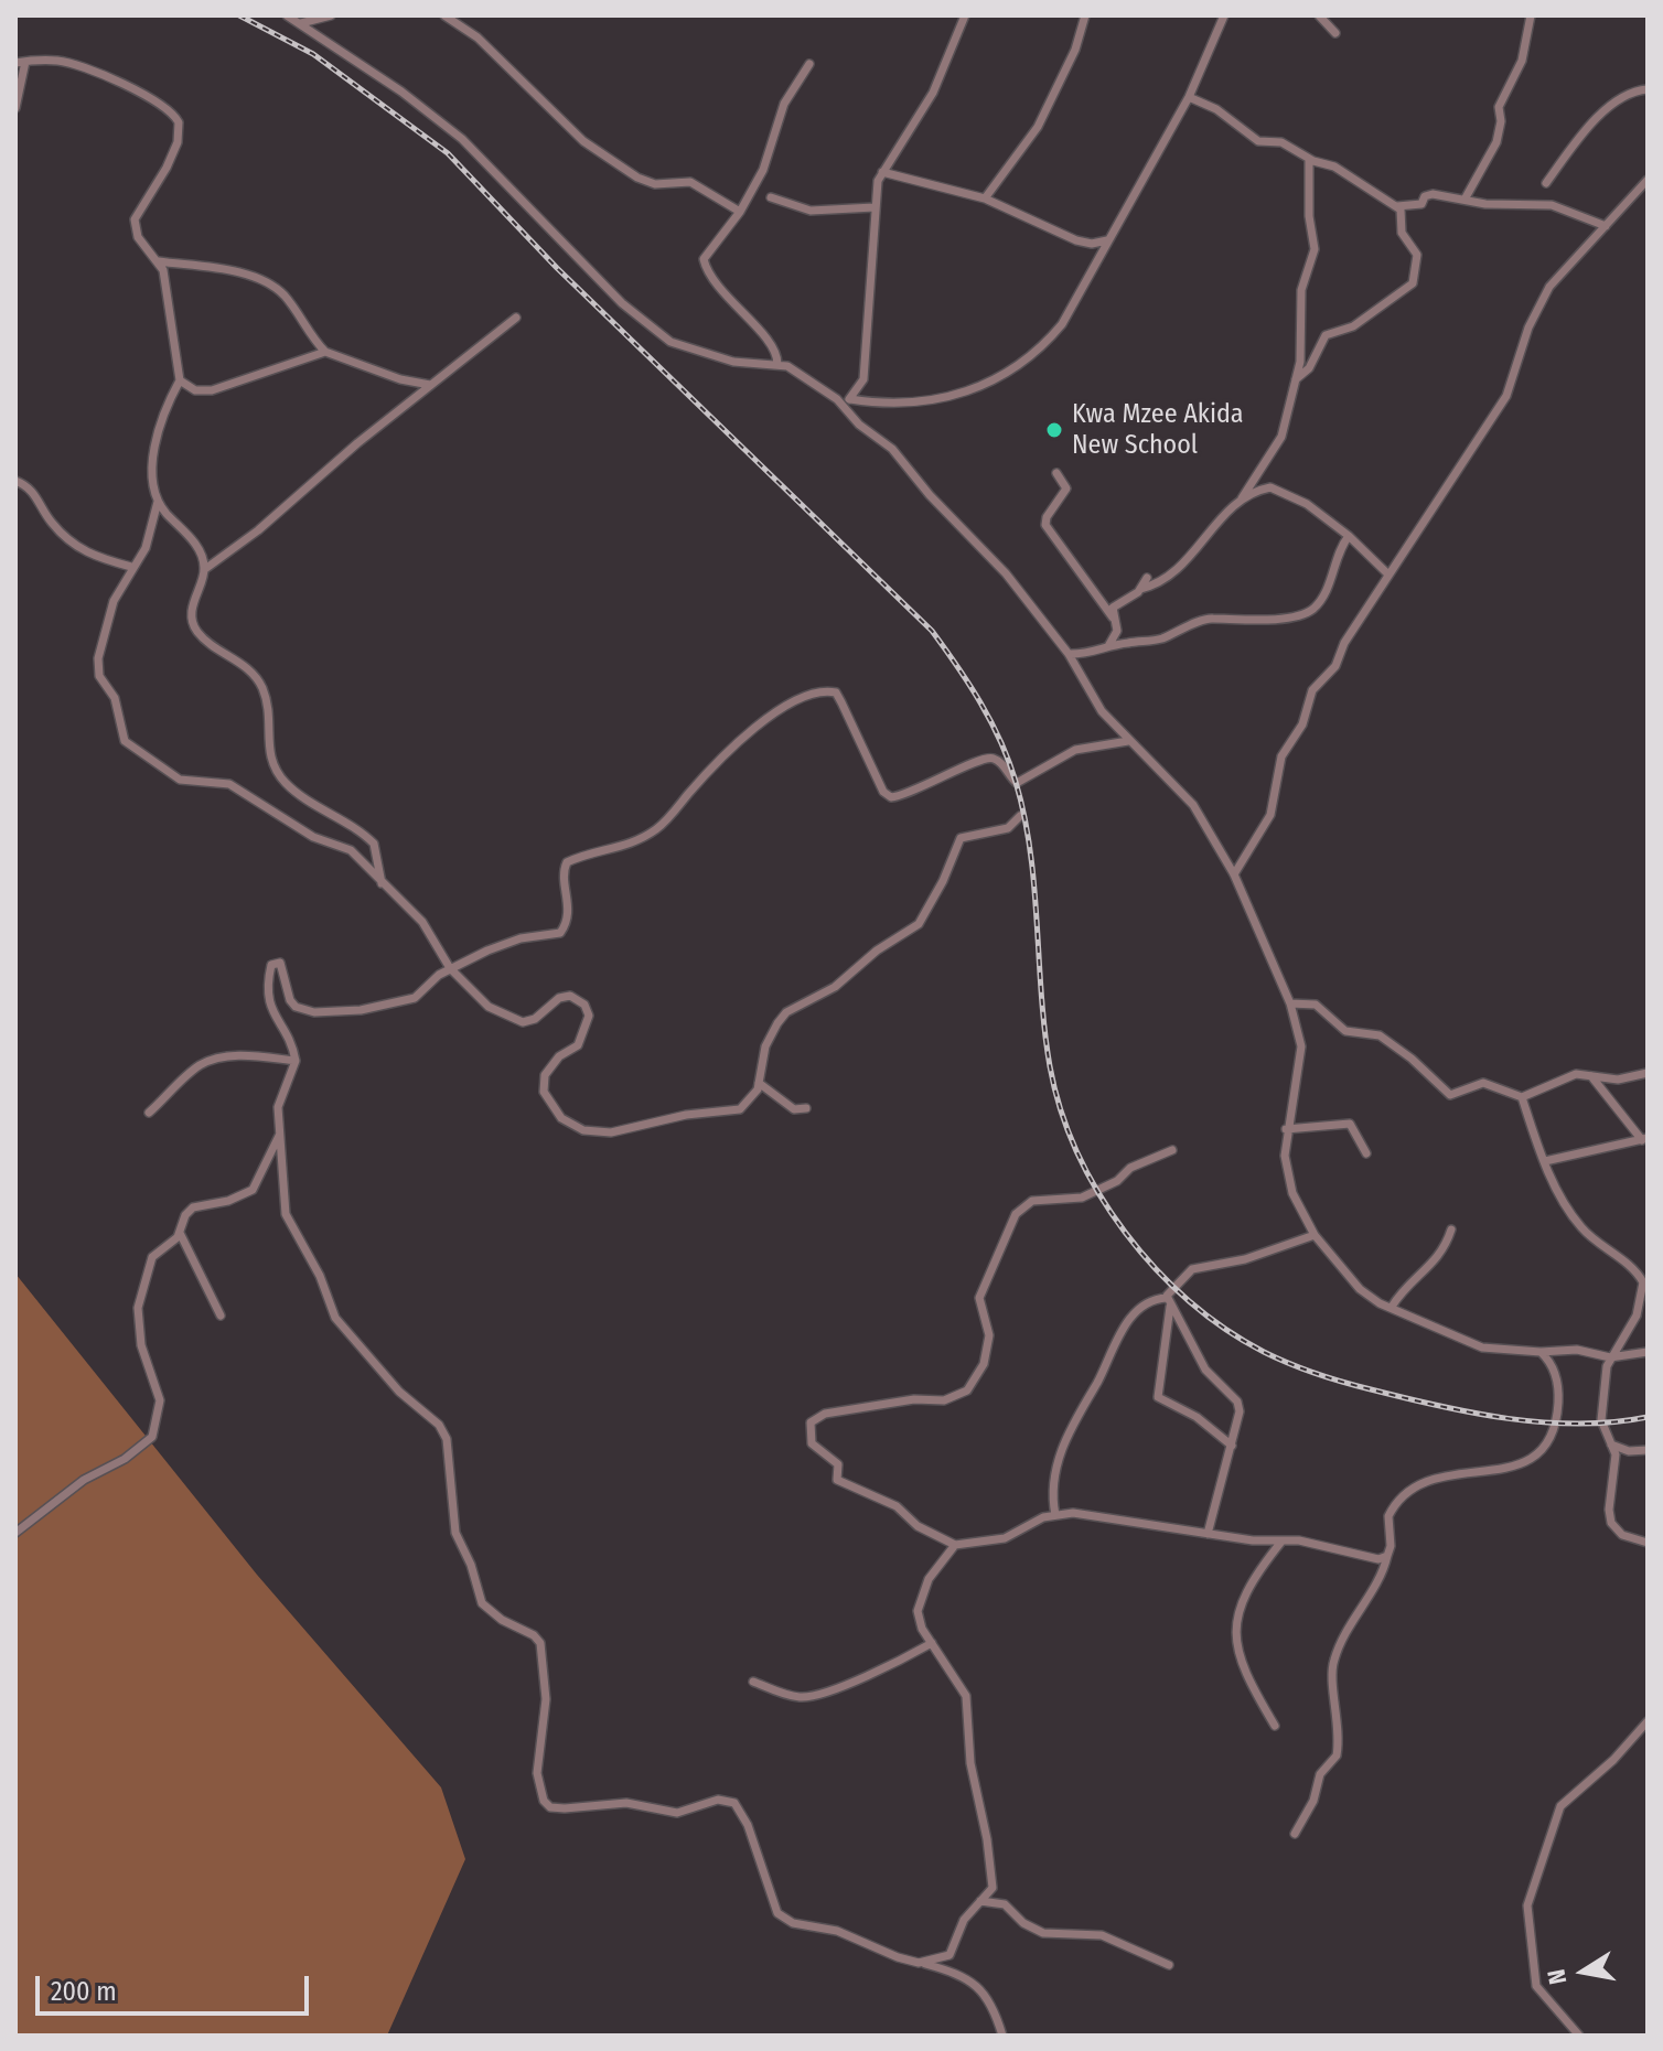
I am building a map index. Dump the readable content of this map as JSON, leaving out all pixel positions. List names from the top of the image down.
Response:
{
  "places": ["Kwa Mzee Akida New School"],
  "scale_bar": "200 m",
  "north": "left"
}
